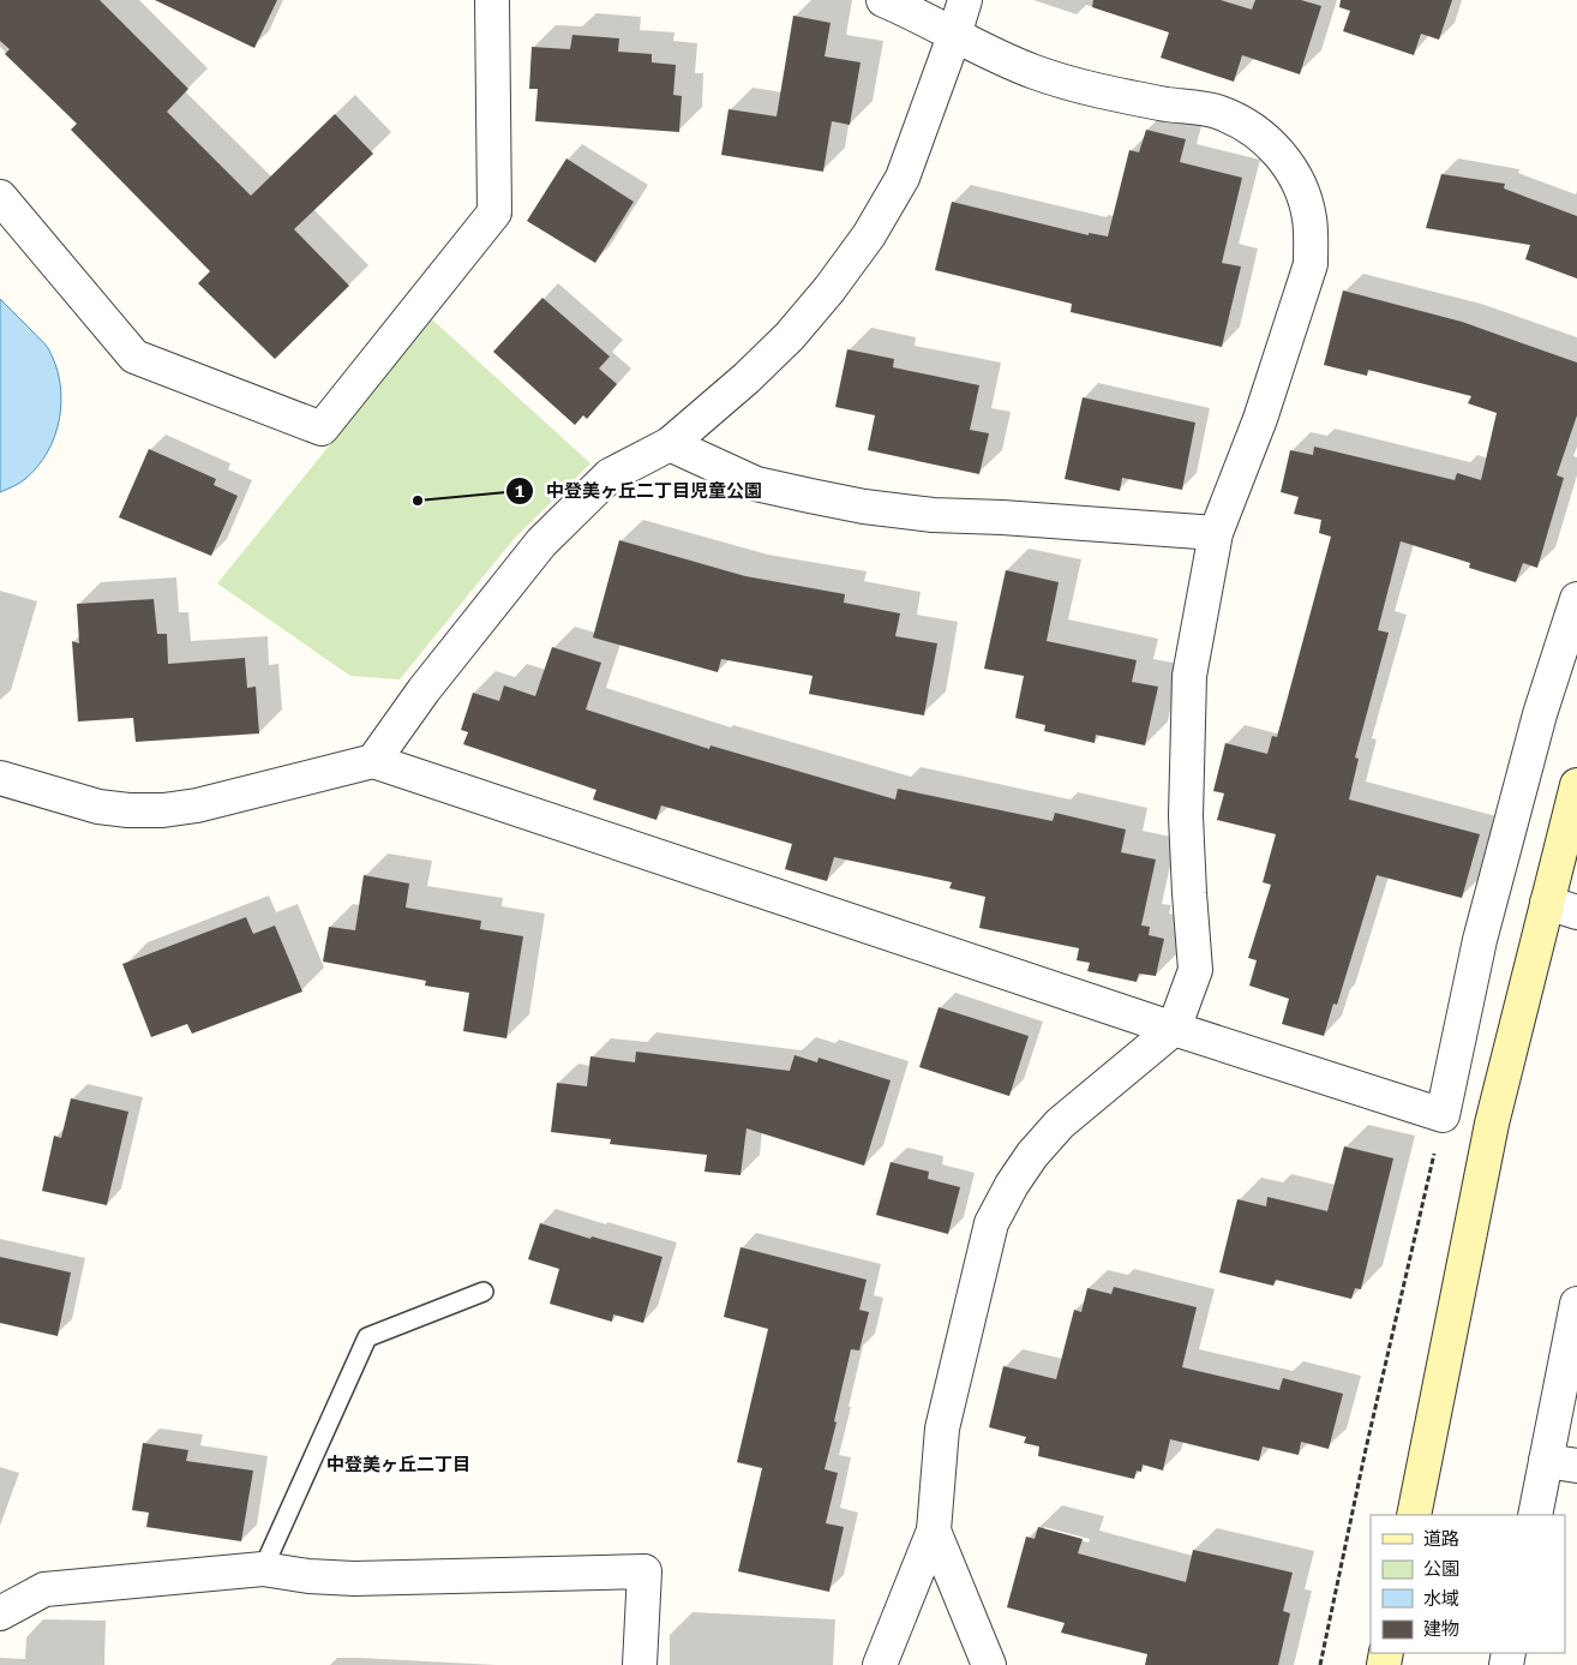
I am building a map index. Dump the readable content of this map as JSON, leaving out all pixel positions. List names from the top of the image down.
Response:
{
  "districts": ["中登美ヶ丘二丁目"],
  "places": ["中登美ヶ丘二丁目児童公園"],
  "legend": [
    "道路",
    "公園",
    "水域",
    "建物"
  ]
}
